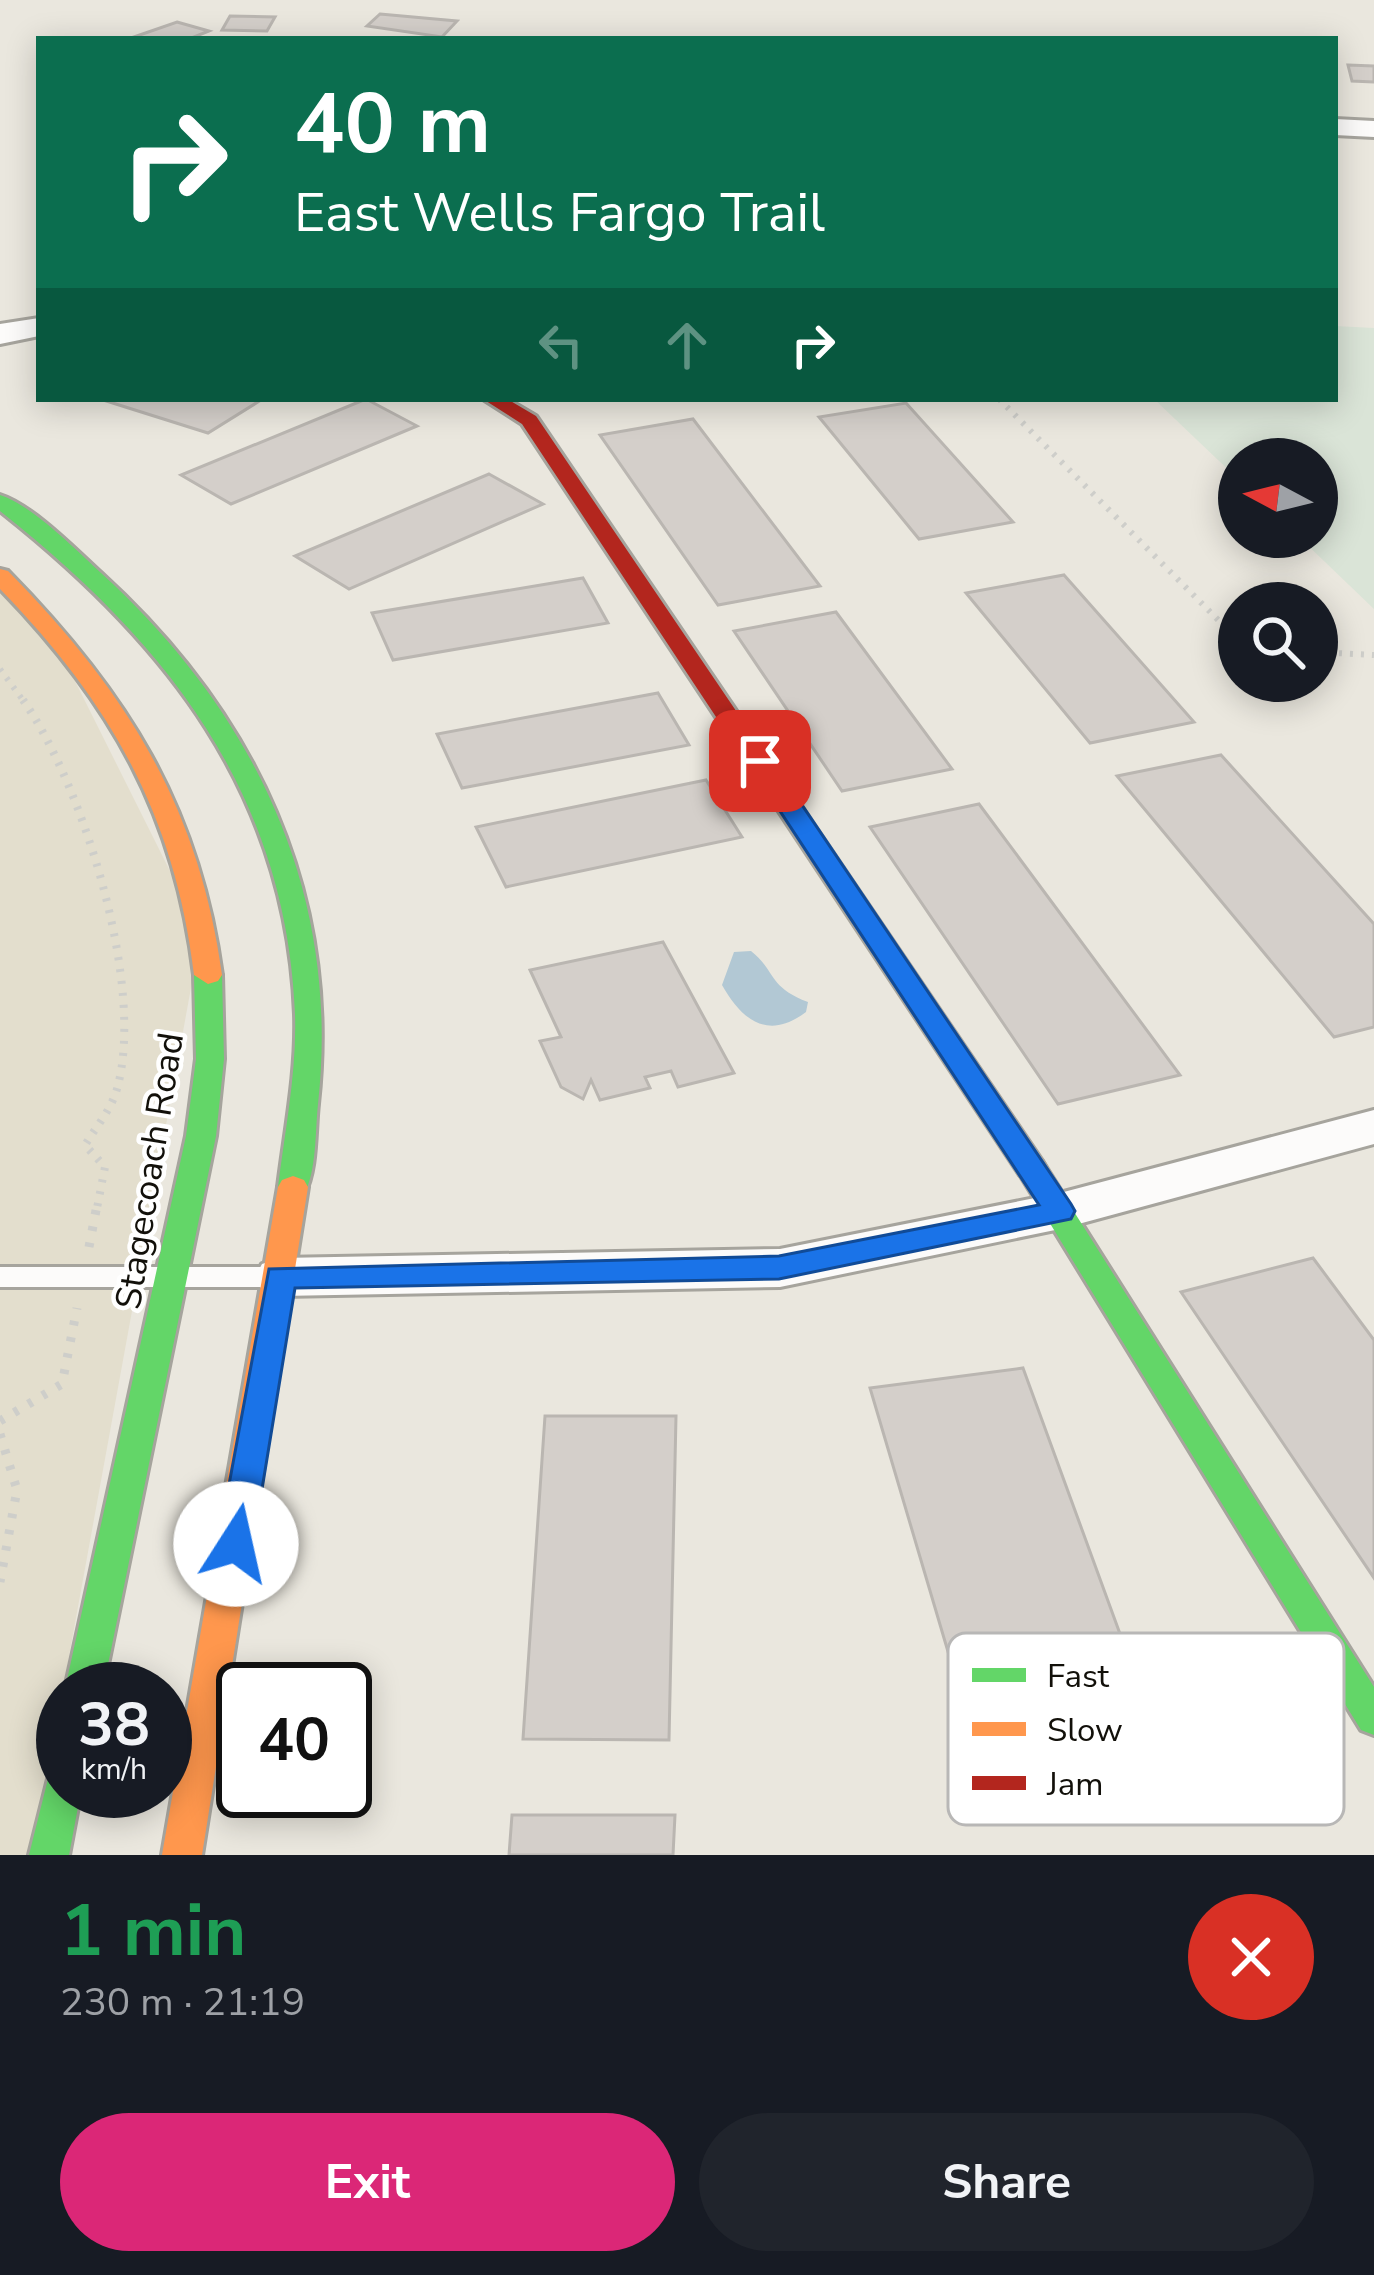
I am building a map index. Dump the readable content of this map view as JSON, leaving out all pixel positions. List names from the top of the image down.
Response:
{
  "streets": {
    "street": ["Stagecoach Road"]
  },
  "legend": ["Fast", "Slow", "Jam"],
  "north": "left",
  "page": {
    "turn": ["40 m", "East Wells Fargo Trail"],
    "speed": "38 km/h",
    "limit": "40",
    "heading": ["1 min", "230 m · 21:19"],
    "buttons": ["Exit", "Share"]
  }
}
